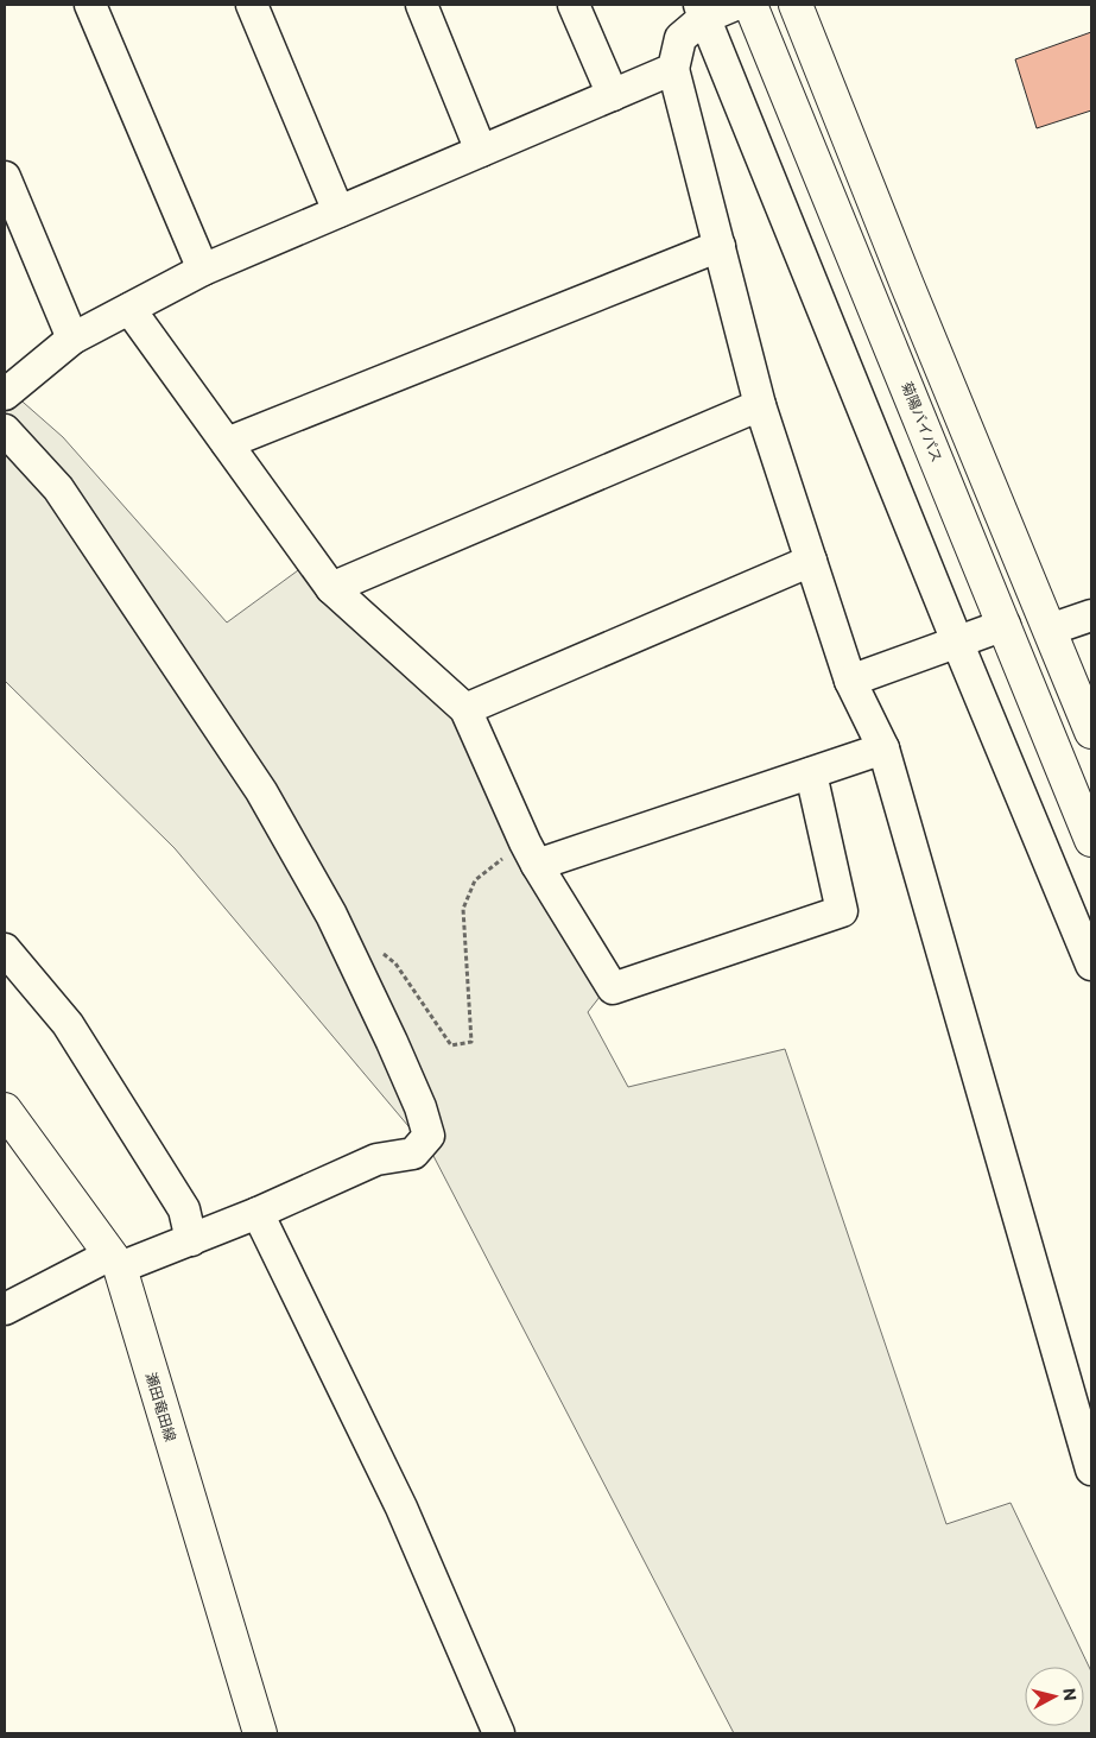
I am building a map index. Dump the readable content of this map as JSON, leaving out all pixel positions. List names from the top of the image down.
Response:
{
  "streets": {
    "main road": ["菊陽バイパス", "瀬田竜田線"]
  },
  "north": "right"
}
